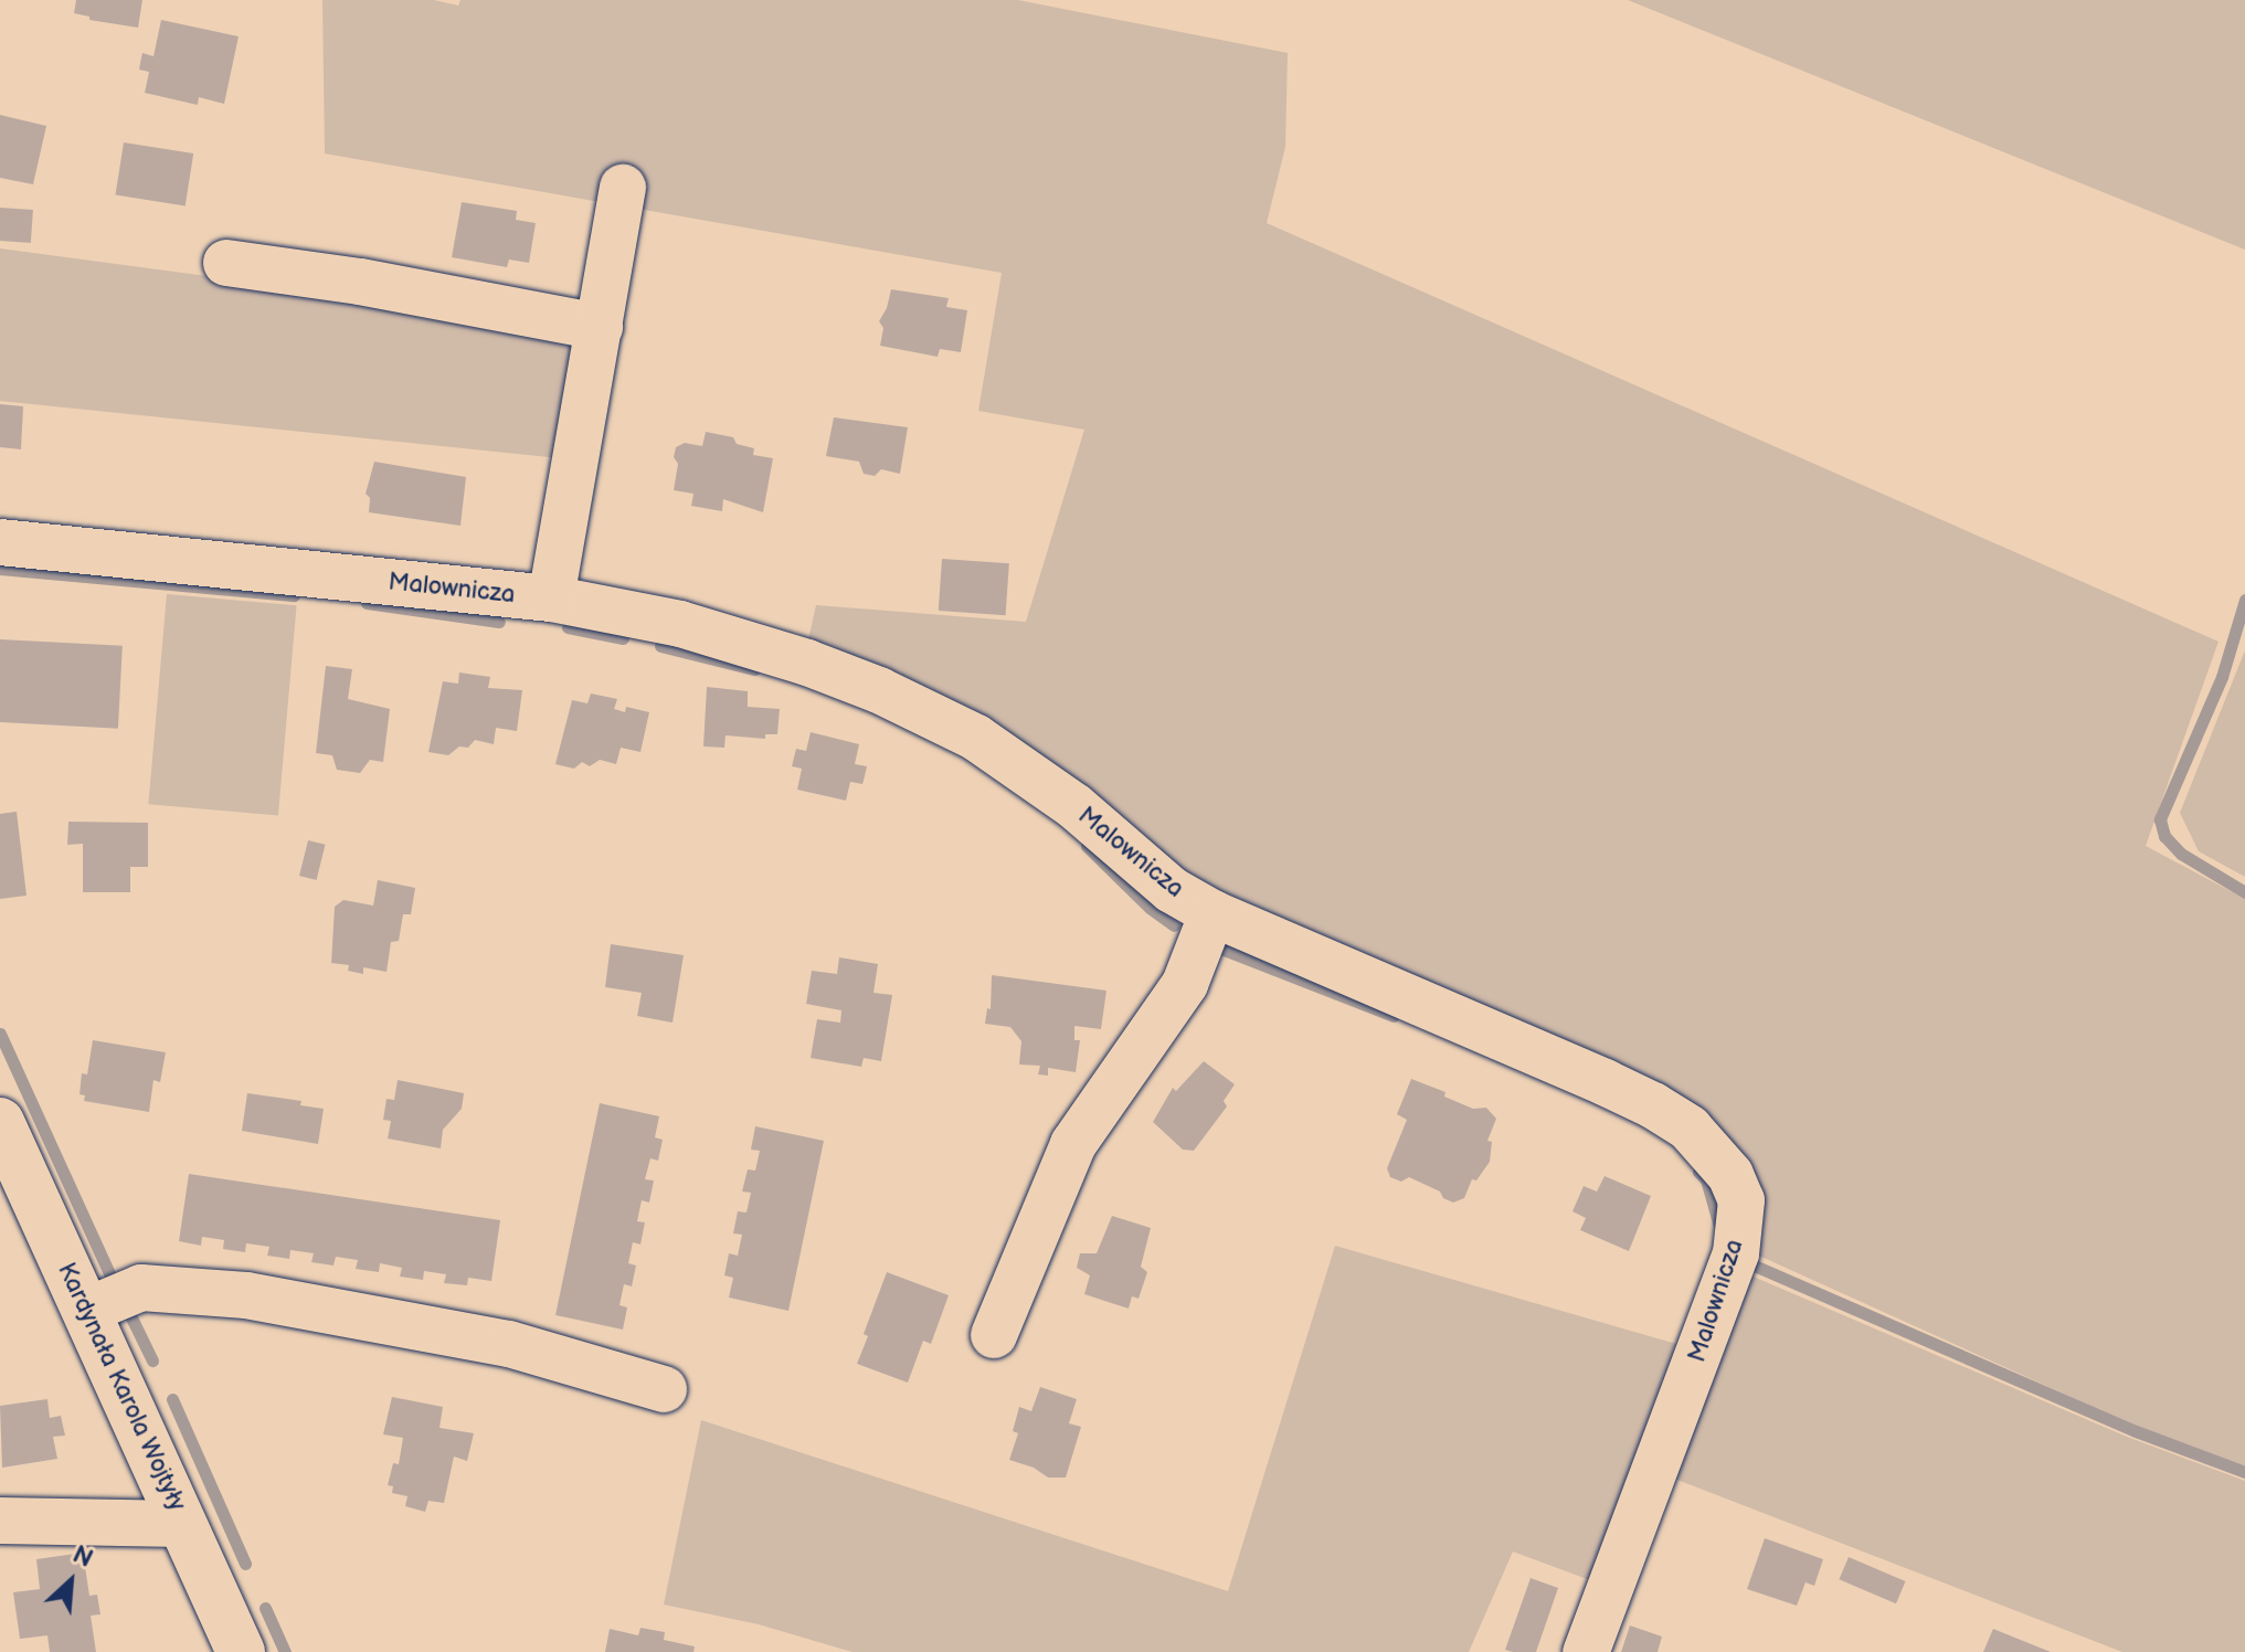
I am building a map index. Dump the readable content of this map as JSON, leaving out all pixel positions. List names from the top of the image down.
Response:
{
  "streets": {
    "street": ["Malownicza", "Kardynała Karola Wojtyły"]
  },
  "north": "top right"
}
